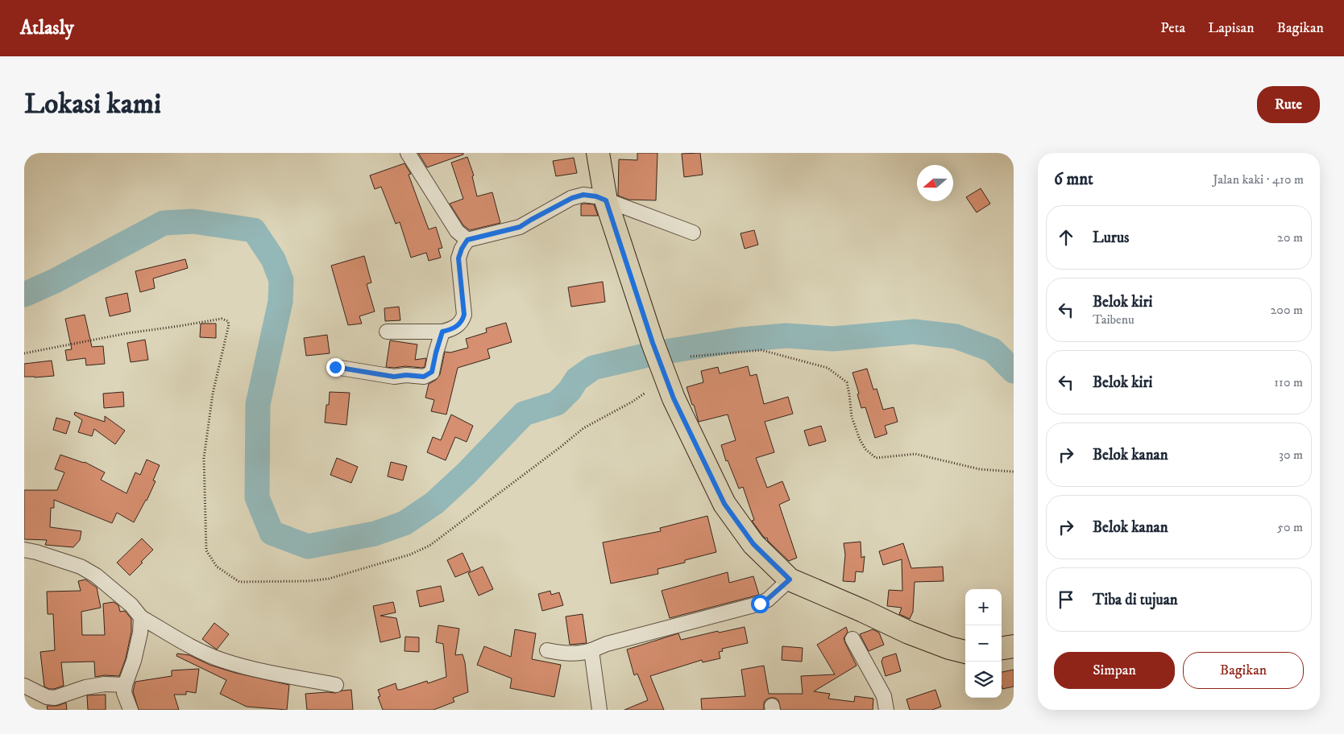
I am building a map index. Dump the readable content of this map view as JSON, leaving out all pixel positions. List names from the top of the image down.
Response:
{
  "north": "left",
  "page": {
    "header": "Atlasly",
    "nav": ["Peta", "Lapisan", "Bagikan"],
    "buttons": [
      "Rute",
      ["Simpan", "Bagikan"]
    ],
    "title": "Lokasi kami",
    "heading": ["6 mnt", "Jalan kaki · 410 m"],
    "list": [
      ["Lurus", "20 m"],
      ["Belok kiri", "Taibenu", "200 m"],
      ["Belok kiri", "110 m"],
      ["Belok kanan", "30 m"],
      ["Belok kanan", "50 m"],
      "Tiba di tujuan"
    ],
    "map_buttons": ["+", "−"]
  }
}
